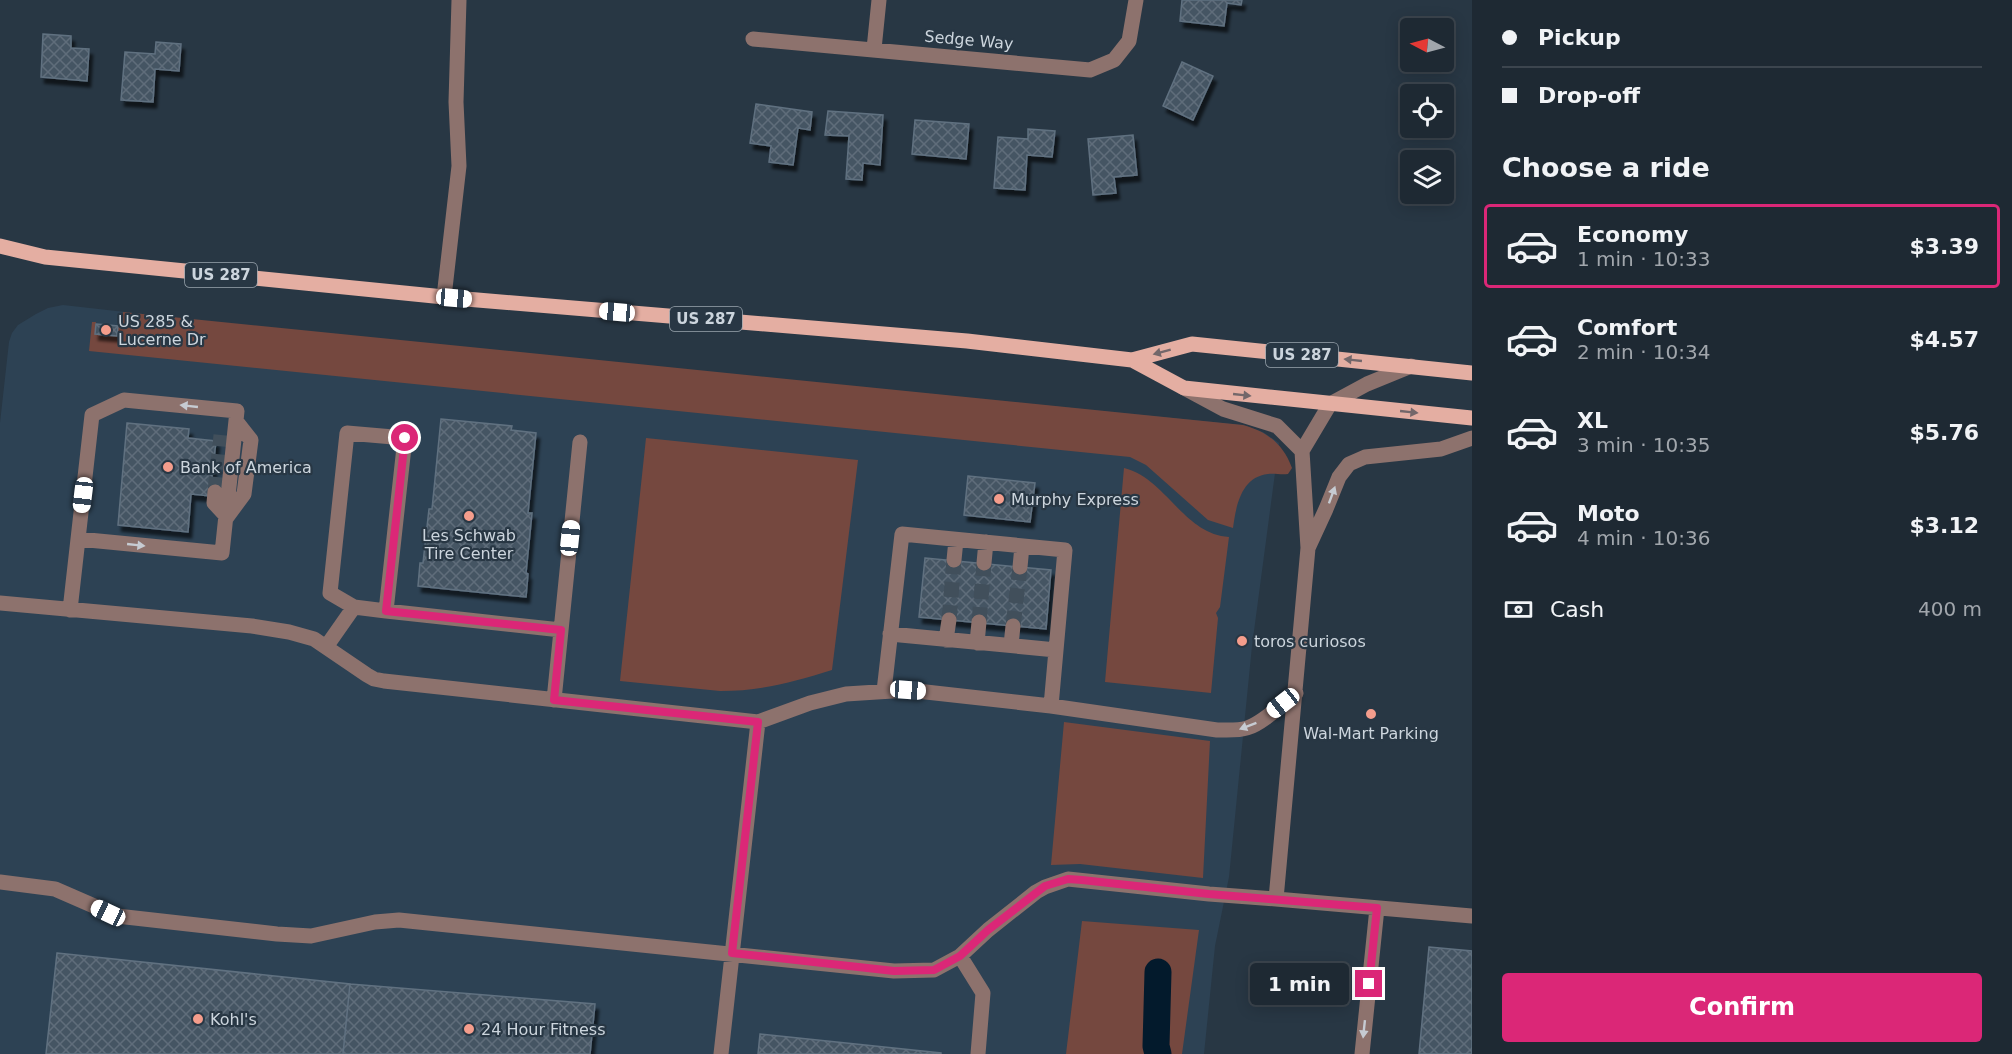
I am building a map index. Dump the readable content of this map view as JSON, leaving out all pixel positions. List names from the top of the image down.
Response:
{
  "streets": {
    "main road": ["US 287"],
    "street": ["Sedge Way"]
  },
  "places": [
    "US 285 & Lucerne Dr",
    "Bank of America",
    "Murphy Express",
    "Les Schwab Tire Center",
    "toros curiosos",
    "Wal-Mart Parking",
    "Kohl's",
    "24 Hour Fitness"
  ],
  "north": "left",
  "page": {
    "banner": ["Pickup", "Drop-off"],
    "heading": "Choose a ride",
    "list": [
      {
        "name": "Economy",
        "note": "1 min · 10:33",
        "value": "$3.39"
      },
      {
        "name": "Comfort",
        "note": "2 min · 10:34",
        "value": "$4.57"
      },
      {
        "name": "XL",
        "note": "3 min · 10:35",
        "value": "$5.76"
      },
      {
        "name": "Moto",
        "note": "4 min · 10:36",
        "value": "$3.12"
      }
    ],
    "pay": ["Cash", "400 m"],
    "buttons": "Confirm",
    "bubble": "1 min"
  }
}
